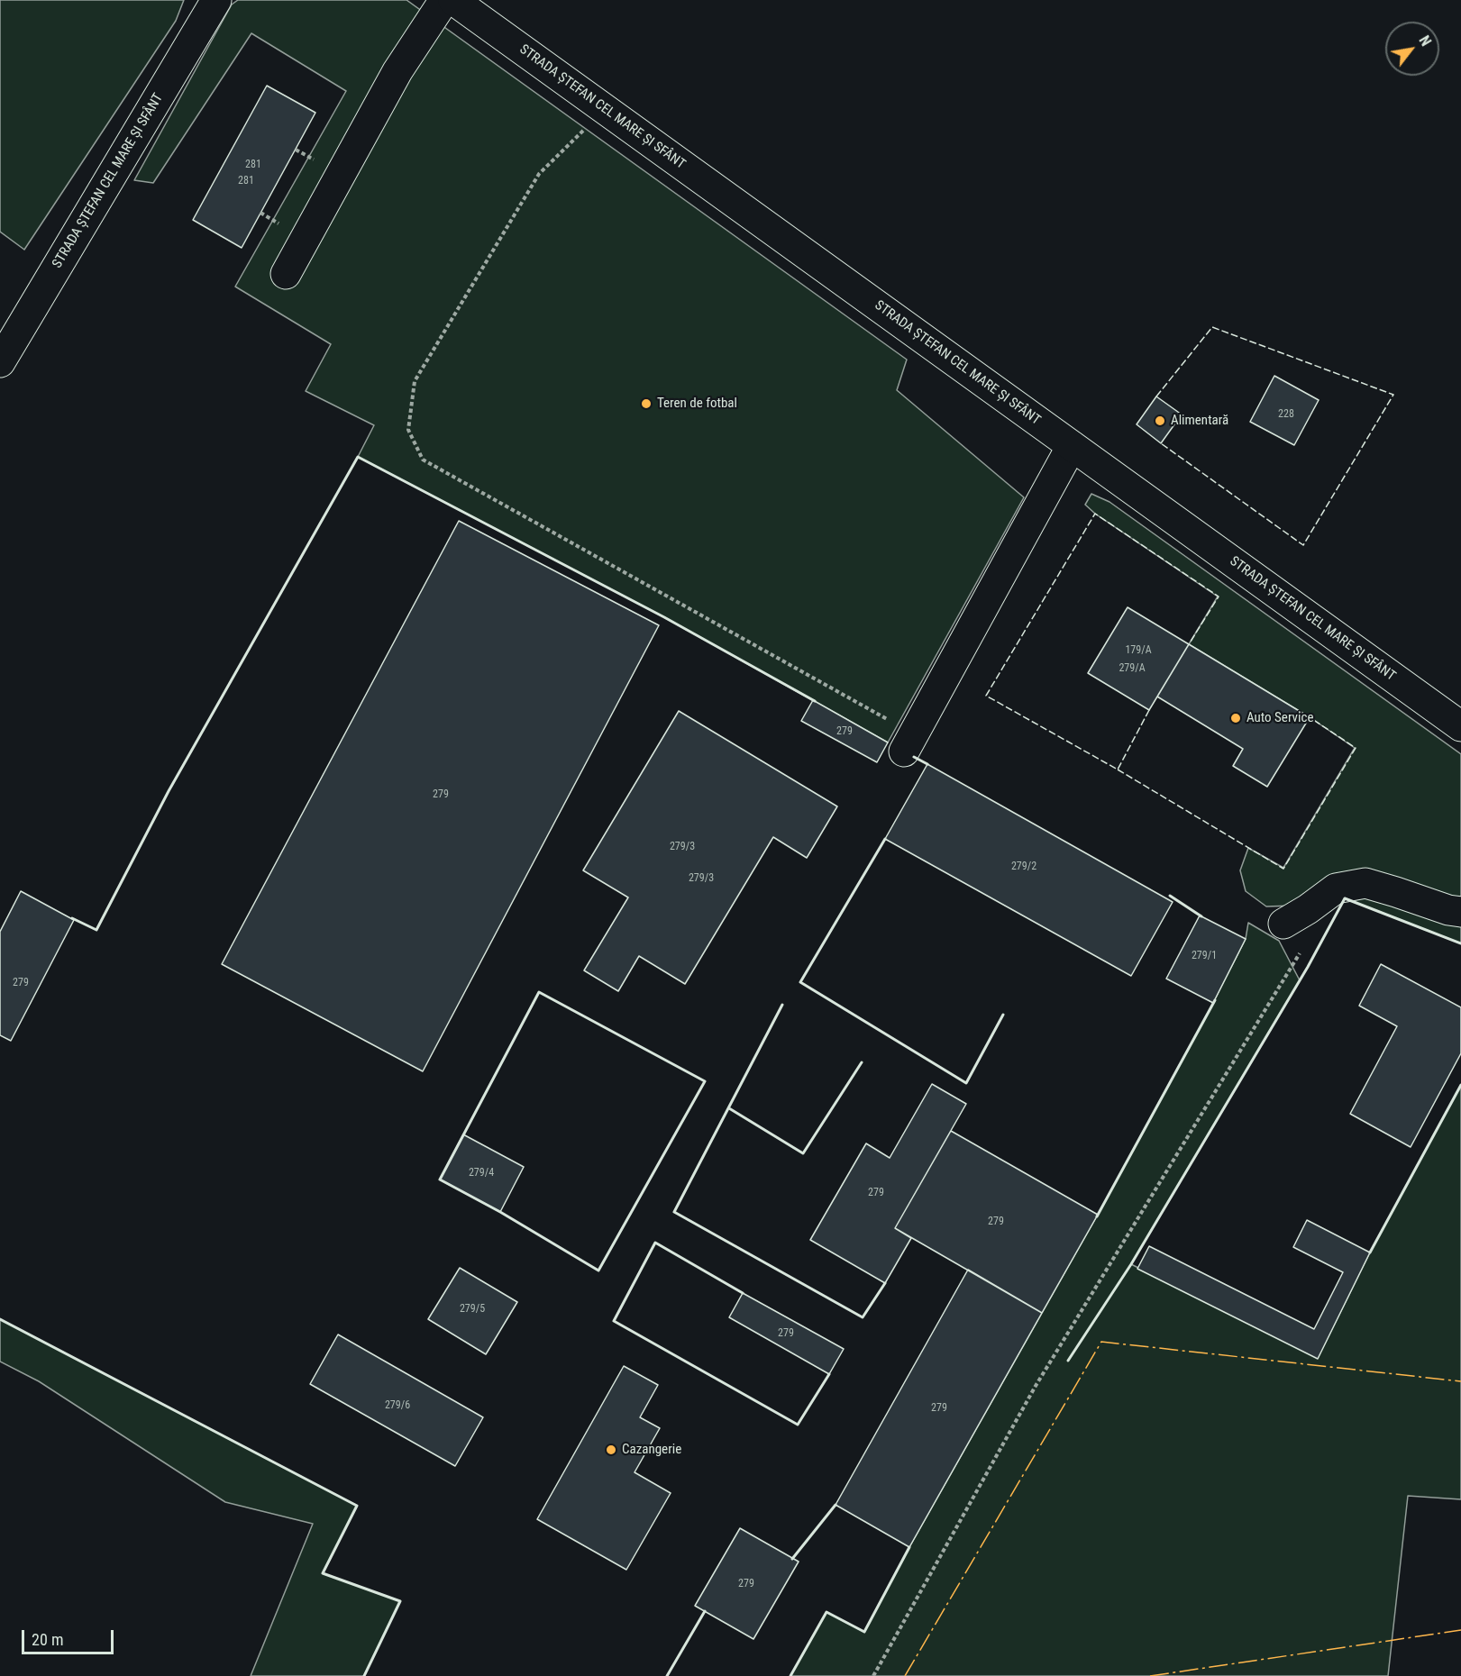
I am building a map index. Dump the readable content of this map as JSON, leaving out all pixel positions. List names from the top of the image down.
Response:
{
  "streets": {
    "main road": ["STRADA ȘTEFAN CEL MARE ȘI SFÂNT"]
  },
  "places": [
    "Teren de fotbal",
    "Alimentară",
    "Auto Service",
    "Cazangerie"
  ],
  "house_numbers": [
    "281",
    "281",
    "228",
    "179/A",
    "279/A",
    "279",
    "279",
    "279/3",
    "279/2",
    "279/3",
    "279/1",
    "279",
    "279/4",
    "279",
    "279",
    "279/5",
    "279",
    "279/6",
    "279",
    "279"
  ],
  "scale_bar": "20 m",
  "north": "top right"
}
